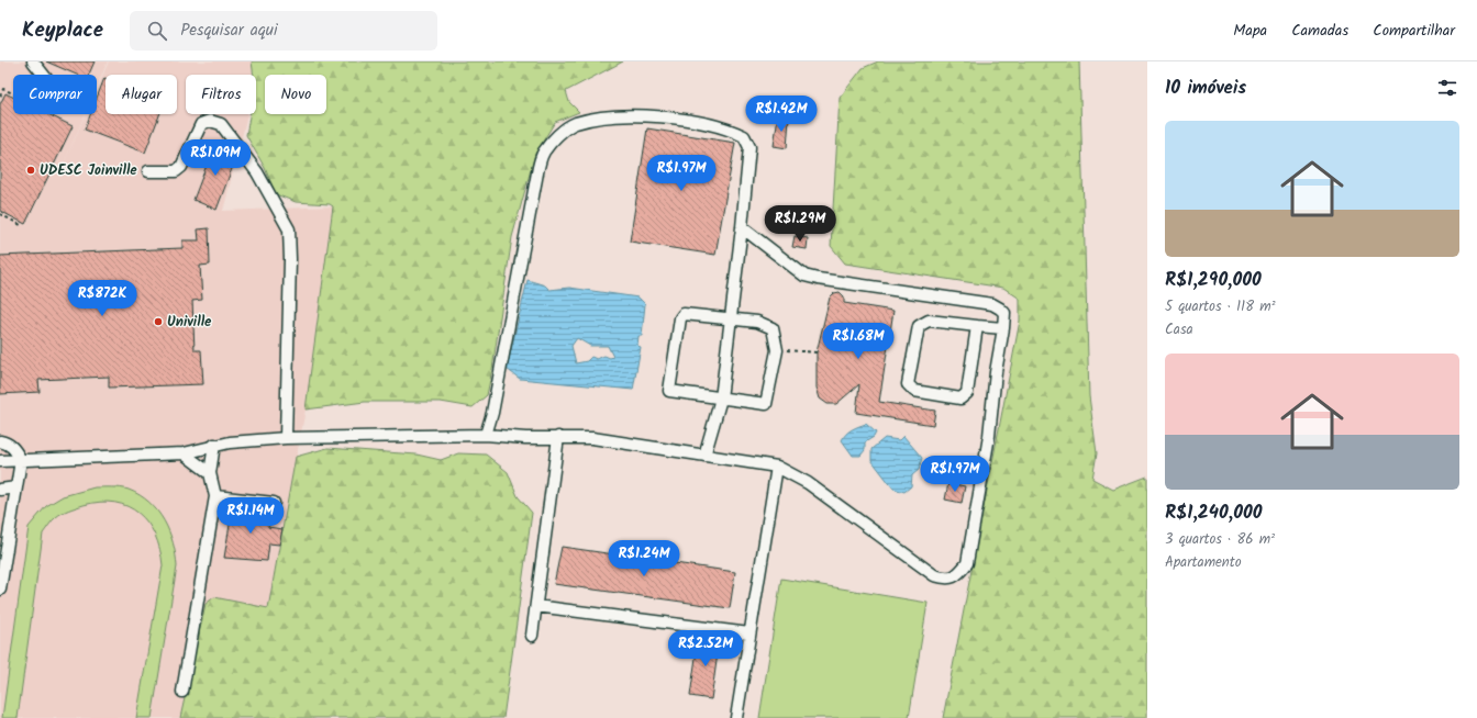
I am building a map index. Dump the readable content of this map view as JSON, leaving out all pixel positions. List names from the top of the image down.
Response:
{
  "places": ["UDESC Joinville", "Univille"],
  "page": {
    "header": "Keyplace",
    "search": "Pesquisar aqui",
    "nav": ["Mapa", "Camadas", "Compartilhar"],
    "heading": "10 imóveis",
    "chip": [
      "Comprar",
      "Alugar",
      "Filtros",
      "Novo"
    ],
    "price": [
      "R$1.42M",
      "R$1.09M",
      "R$1.97M",
      "R$1.29M",
      "R$872K",
      "R$1.68M",
      "R$1.97M",
      "R$1.14M",
      "R$1.24M",
      "R$2.52M"
    ],
    "list": [
      {
        "name": "R$1,290,000",
        "note": "5 quartos · 118 m² · Casa"
      },
      {
        "name": "R$1,240,000",
        "note": "3 quartos · 86 m² · Apartamento"
      }
    ]
  }
}
